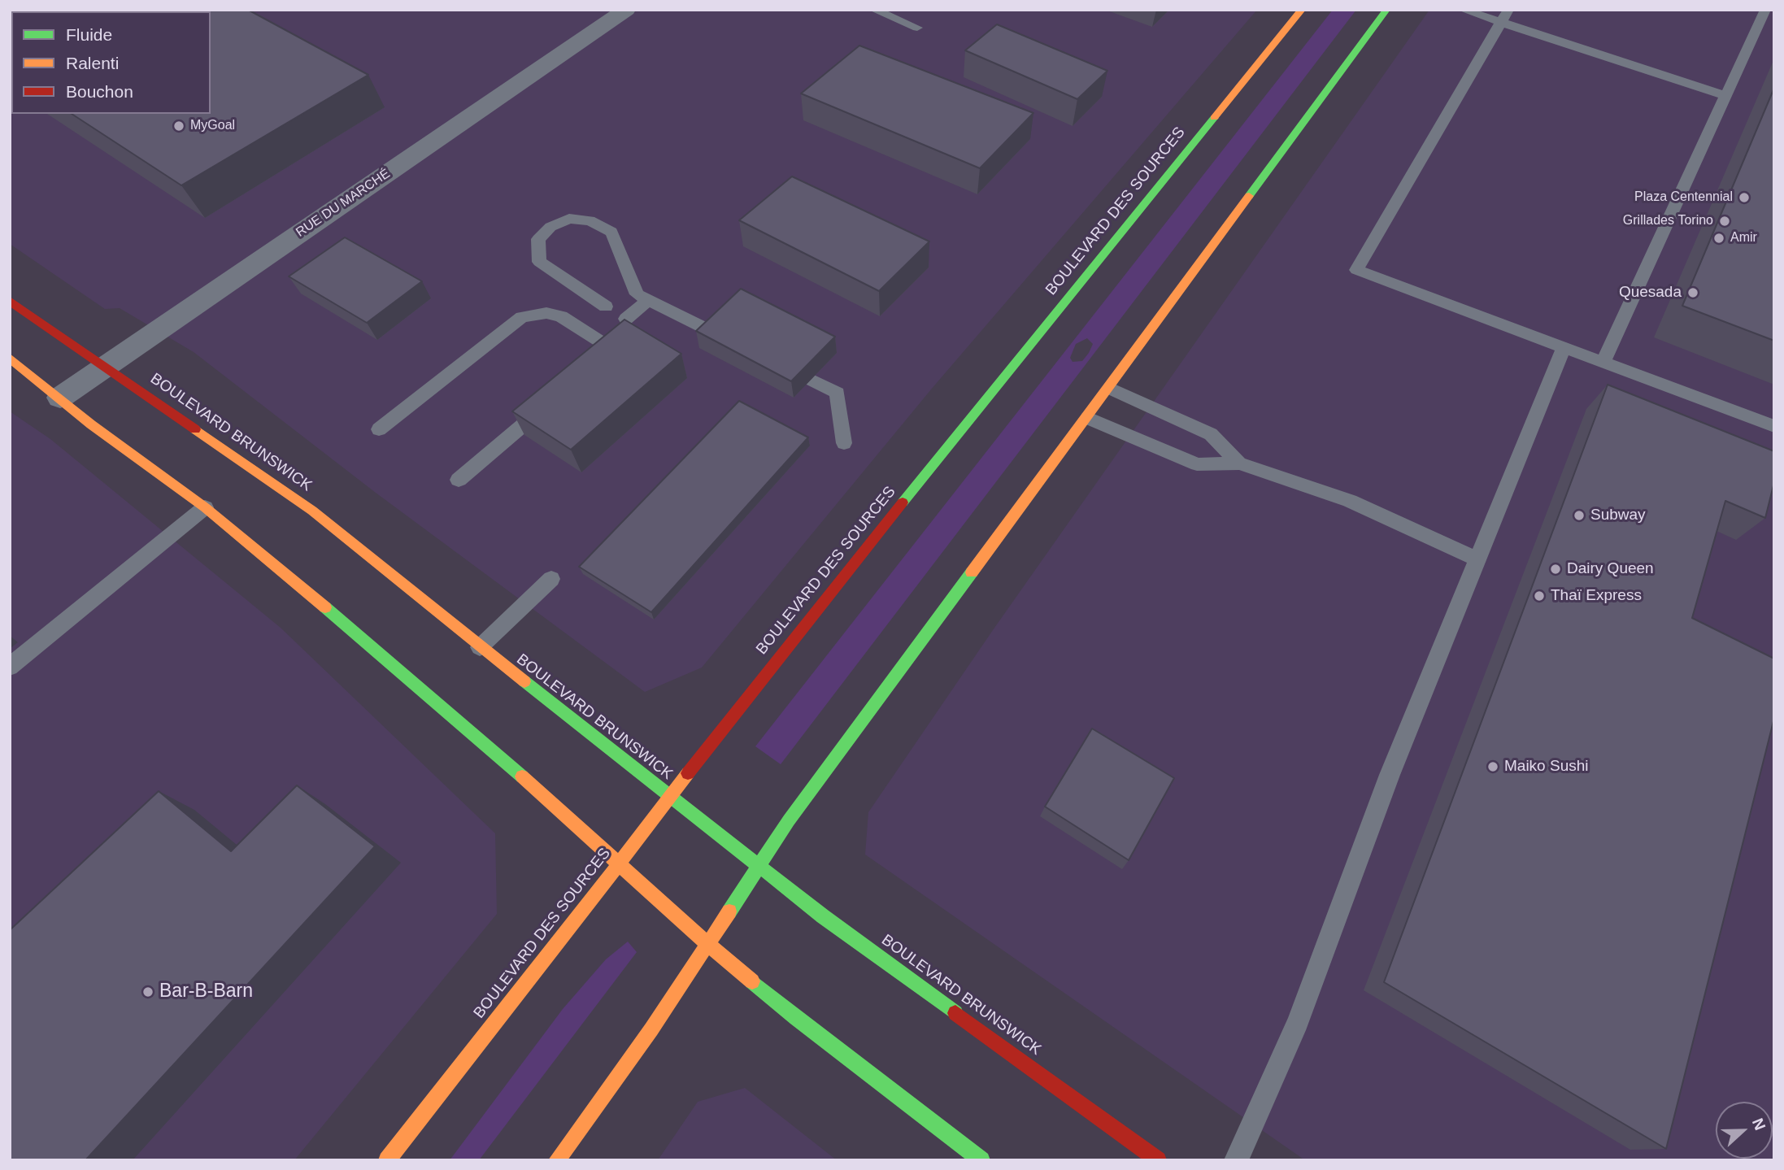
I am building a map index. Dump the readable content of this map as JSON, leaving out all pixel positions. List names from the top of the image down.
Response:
{
  "streets": {
    "main road": ["BOULEVARD DES SOURCES", "BOULEVARD BRUNSWICK"],
    "street": ["RUE DU MARCHÉ"]
  },
  "crossings": [
    ["RUE DU MARCHÉ", "BOULEVARD BRUNSWICK"],
    ["BOULEVARD DES SOURCES", "BOULEVARD BRUNSWICK"]
  ],
  "places": [
    "MyGoal",
    "Plaza Centennial",
    "Grillades Torino",
    "Amir",
    "Quesada",
    "Subway",
    "Dairy Queen",
    "Thaï Express",
    "Maiko Sushi",
    "Bar-B-Barn"
  ],
  "legend": ["Fluide", "Ralenti", "Bouchon"],
  "north": "right"
}
